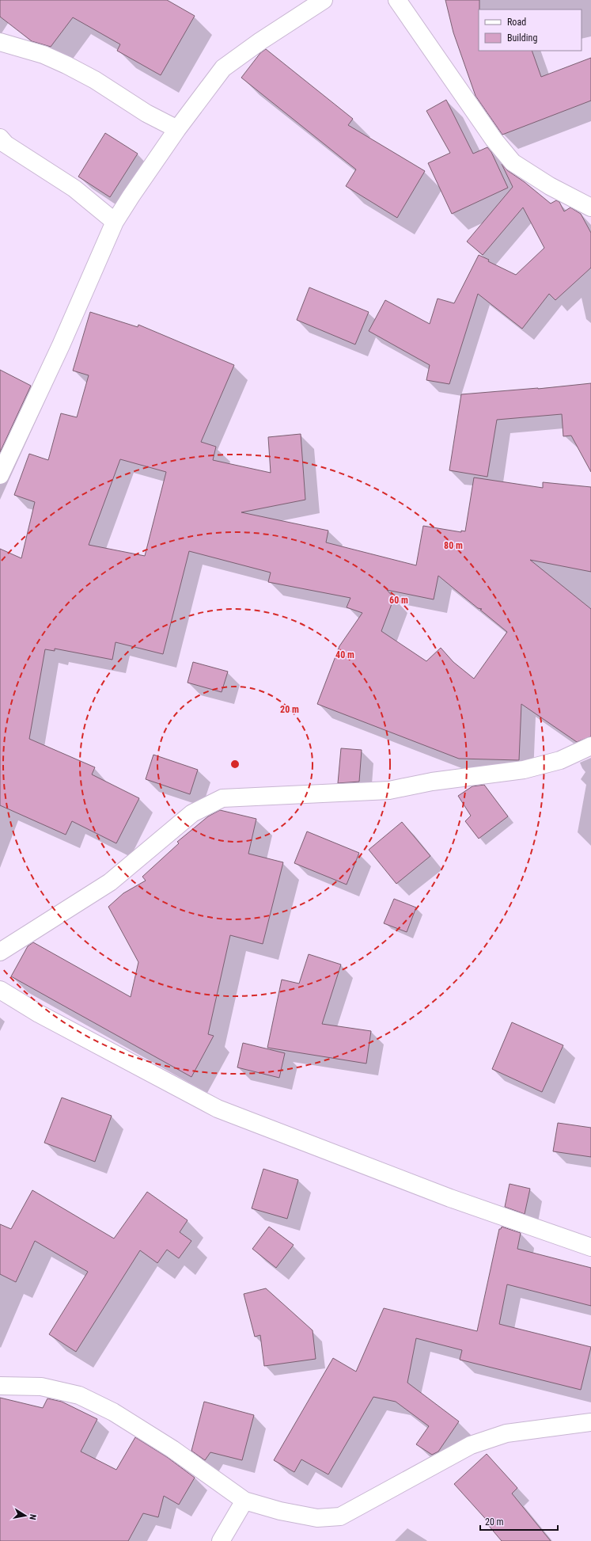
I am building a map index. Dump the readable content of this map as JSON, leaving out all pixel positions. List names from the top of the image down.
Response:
{
  "legend": ["Road", "Building"],
  "scale_bar": "20 m",
  "north": "right",
  "rings": [
    "80 m",
    "60 m",
    "40 m",
    "20 m"
  ]
}
